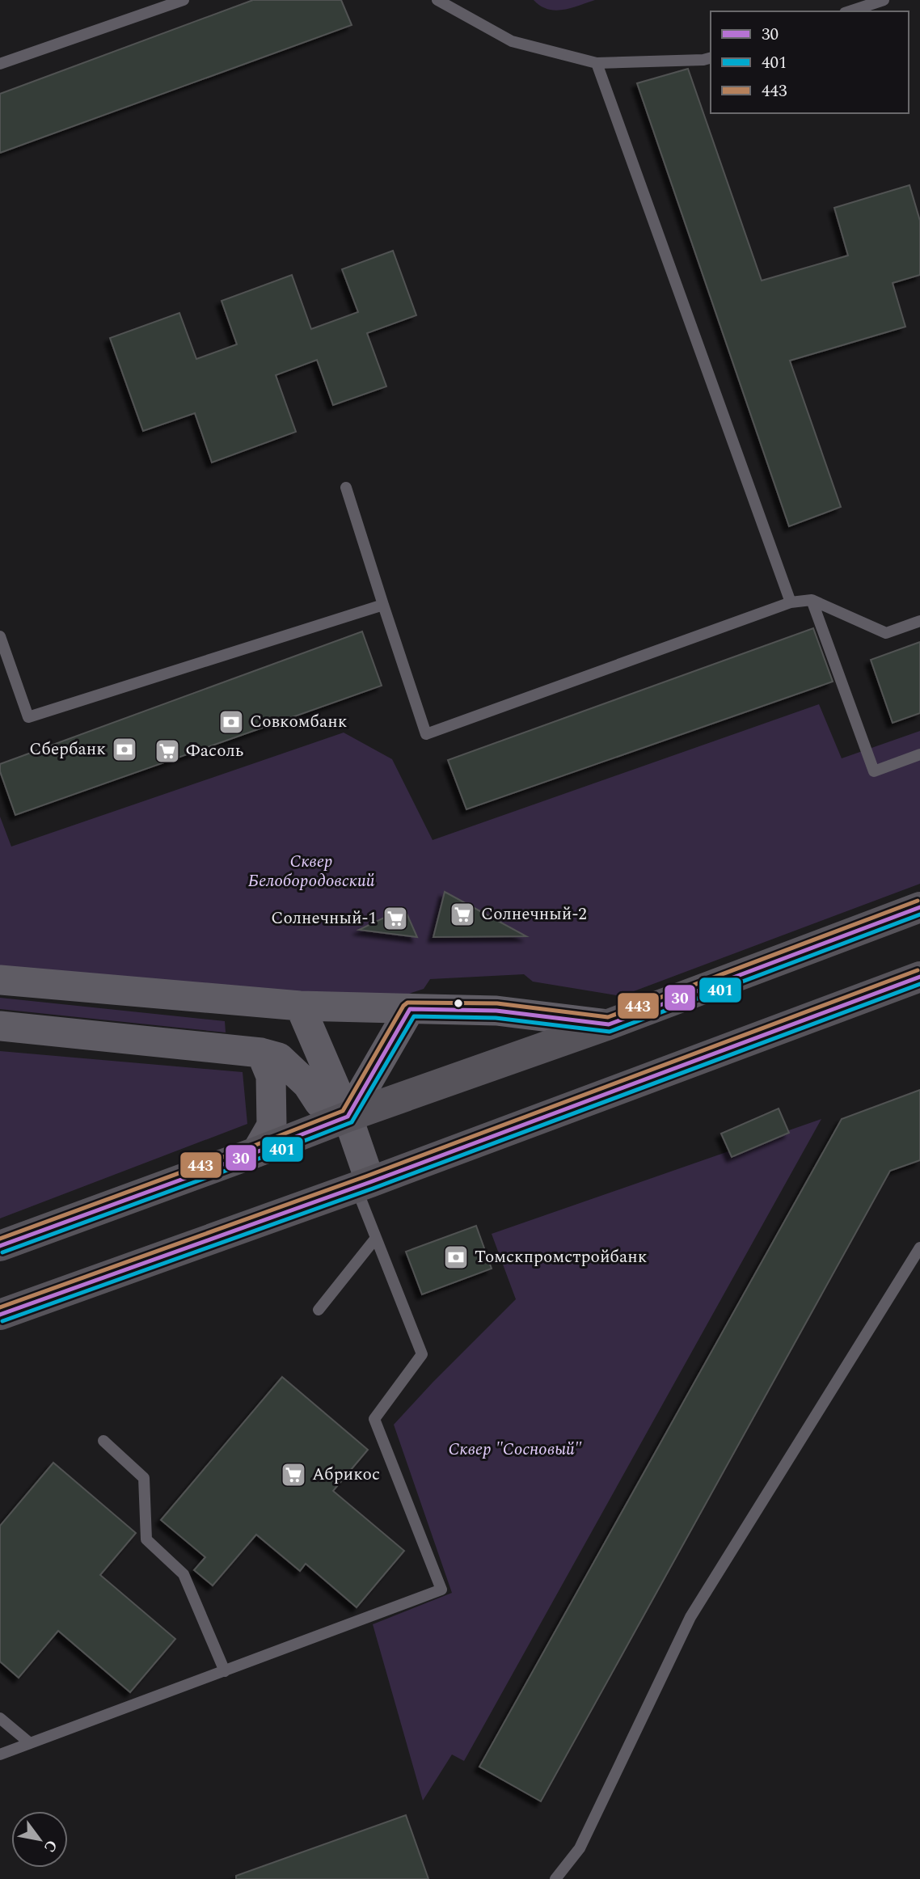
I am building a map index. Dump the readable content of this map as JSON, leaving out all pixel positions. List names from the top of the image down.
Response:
{
  "parks": ["Сквер Белобородовский", "Сквер \"Сосновый\""],
  "places": {
    "bank": ["Совкомбанк", "Сбербанк", "Томскпромстройбанк"],
    "supermarket": [
      "Фасоль",
      "Солнечный-2",
      "Солнечный-1",
      "Абрикос"
    ]
  },
  "lines": ["transit line 443", "transit line 30", "transit line 401"],
  "legend": ["30", "401", "443"],
  "north": "bottom right"
}
